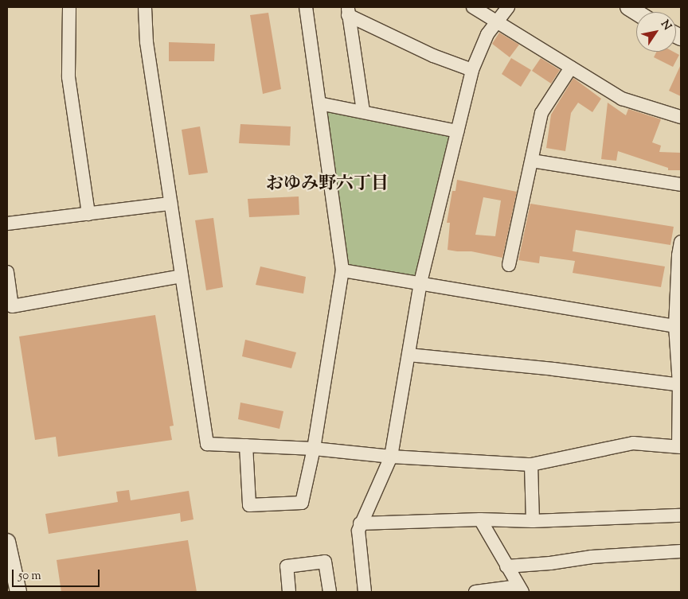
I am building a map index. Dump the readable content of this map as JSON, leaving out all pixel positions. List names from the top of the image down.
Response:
{
  "districts": ["おゆみ野六丁目"],
  "scale_bar": "50 m",
  "north": "top right"
}
